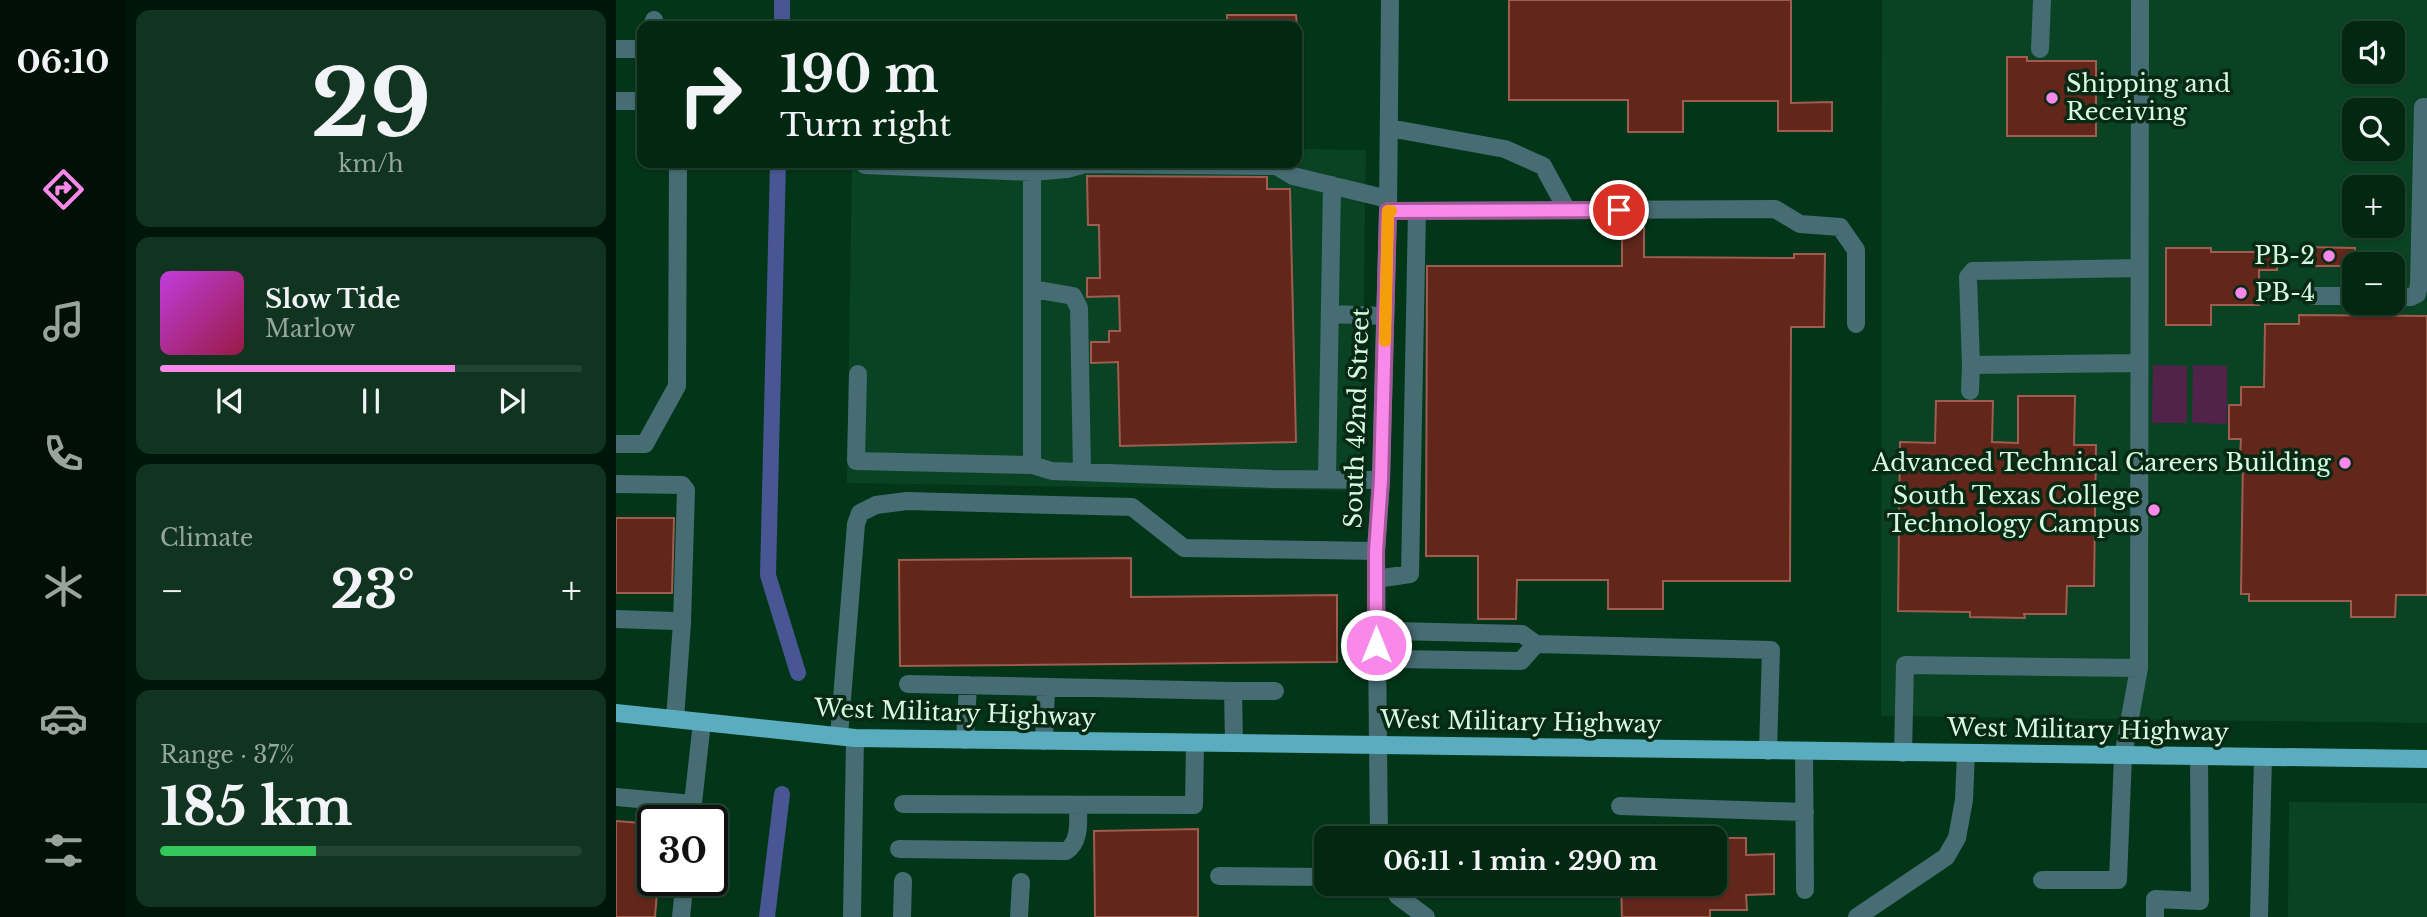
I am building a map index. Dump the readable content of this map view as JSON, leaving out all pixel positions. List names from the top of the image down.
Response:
{
  "streets": {
    "main road": ["West Military Highway"],
    "street": ["South 42nd Street"]
  },
  "crossings": [
    ["South 42nd Street", "West Military Highway"]
  ],
  "places": [
    "Shipping and Receiving",
    "PB-2",
    "PB-4",
    "Advanced Technical Careers Building",
    "South Texas College Technology Campus"
  ],
  "page": {
    "tabs": "06:10",
    "tile": [
      ["29", "km/h"],
      "Climate",
      ["Range · 37%", "185 km"]
    ],
    "map_buttons": ["+", "−"],
    "turn": ["190 m", "Turn right"],
    "song": ["Slow Tide", "Marlow"],
    "heat": ["−", "23°", "+"],
    "limit": "30",
    "trip": "06:11 · 1 min · 290 m"
  }
}
